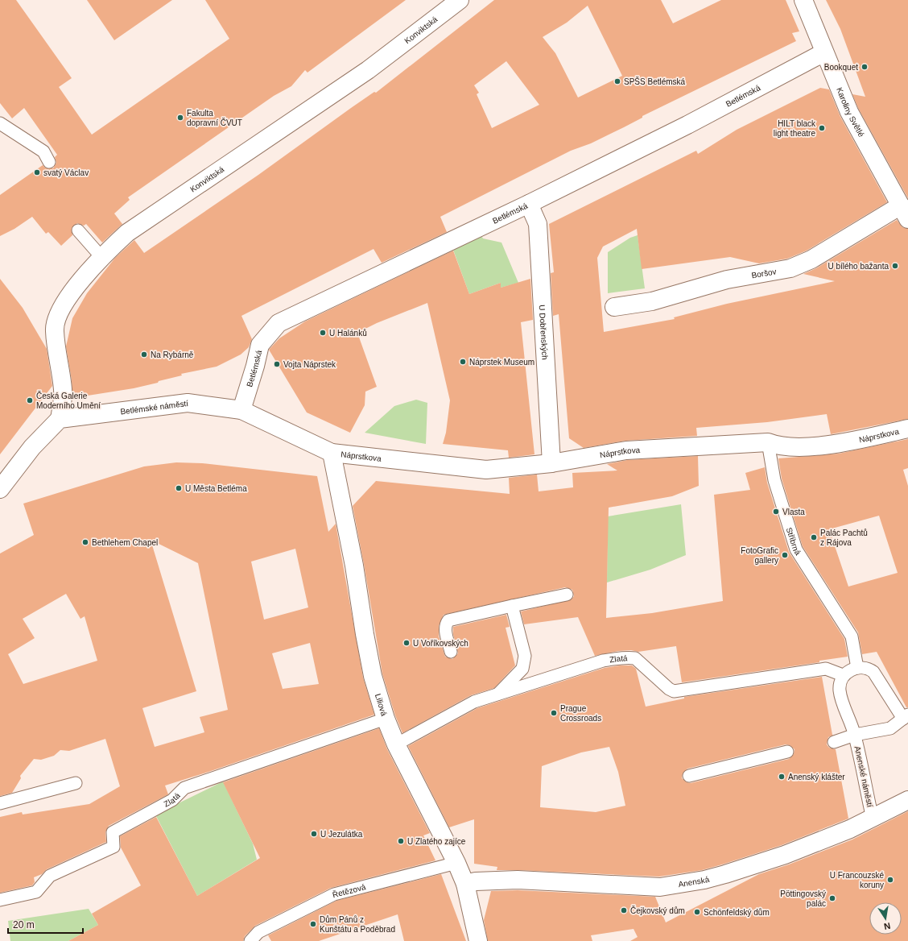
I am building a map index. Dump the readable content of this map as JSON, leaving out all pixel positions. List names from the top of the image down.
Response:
{
  "streets": {
    "street": [
      "Konviktská",
      "Betlémská",
      "Karoliny Světlé",
      "Boršov",
      "U Dobřenských",
      "Betlémské náměstí",
      "Náprstkova",
      "Liliová",
      "Anenská"
    ],
    "lane": [
      "Stříbrná",
      "Zlatá",
      "Anenské náměstí",
      "Řetězová"
    ]
  },
  "crossings": [
    ["Konviktská", "Betlémské náměstí"],
    ["Betlémská", "Karoliny Světlé"],
    ["Betlémská", "U Dobřenských"],
    ["Betlémská", "Betlémské náměstí"],
    ["Karoliny Světlé", "Boršov"],
    ["U Dobřenských", "Náprstkova"],
    ["Betlémské náměstí", "Náprstkova"],
    ["Betlémské náměstí", "Liliová"],
    ["Náprstkova", "Stříbrná"],
    ["Náprstkova", "Liliová"],
    ["Zlatá", "Liliová"],
    ["Zlatá", "Anenské náměstí"],
    ["Liliová", "Anenská"],
    ["Liliová", "Řetězová"],
    ["Anenské náměstí", "Anenská"]
  ],
  "places": [
    "Bookquet",
    "SPŠS Betlémská",
    "Fakulta dopravní ČVUT",
    "HILT black light theatre",
    "svatý Václav",
    "U bílého bažanta",
    "U Halánků",
    "Na Rybárně",
    "Náprstek Museum",
    "Vojta Náprstek",
    "Česká Galerie Moderního Umění",
    "U Města Betléma",
    "Vlasta",
    "Palác Pachtů z Rájova",
    "Bethlehem Chapel",
    "FotoGrafic gallery",
    "U Voříkovských",
    "Prague Crossroads",
    "Anenský klášter",
    "U Jezulátka",
    "U Zlatého zajíce",
    "U Francouzské koruny",
    "Pöttingovský palác",
    "Čejkovský dům",
    "Schönfeldský dům",
    "Dům Pánů z Kunštátu a Poděbrad"
  ],
  "scale_bar": "20 m",
  "north": "bottom"
}
